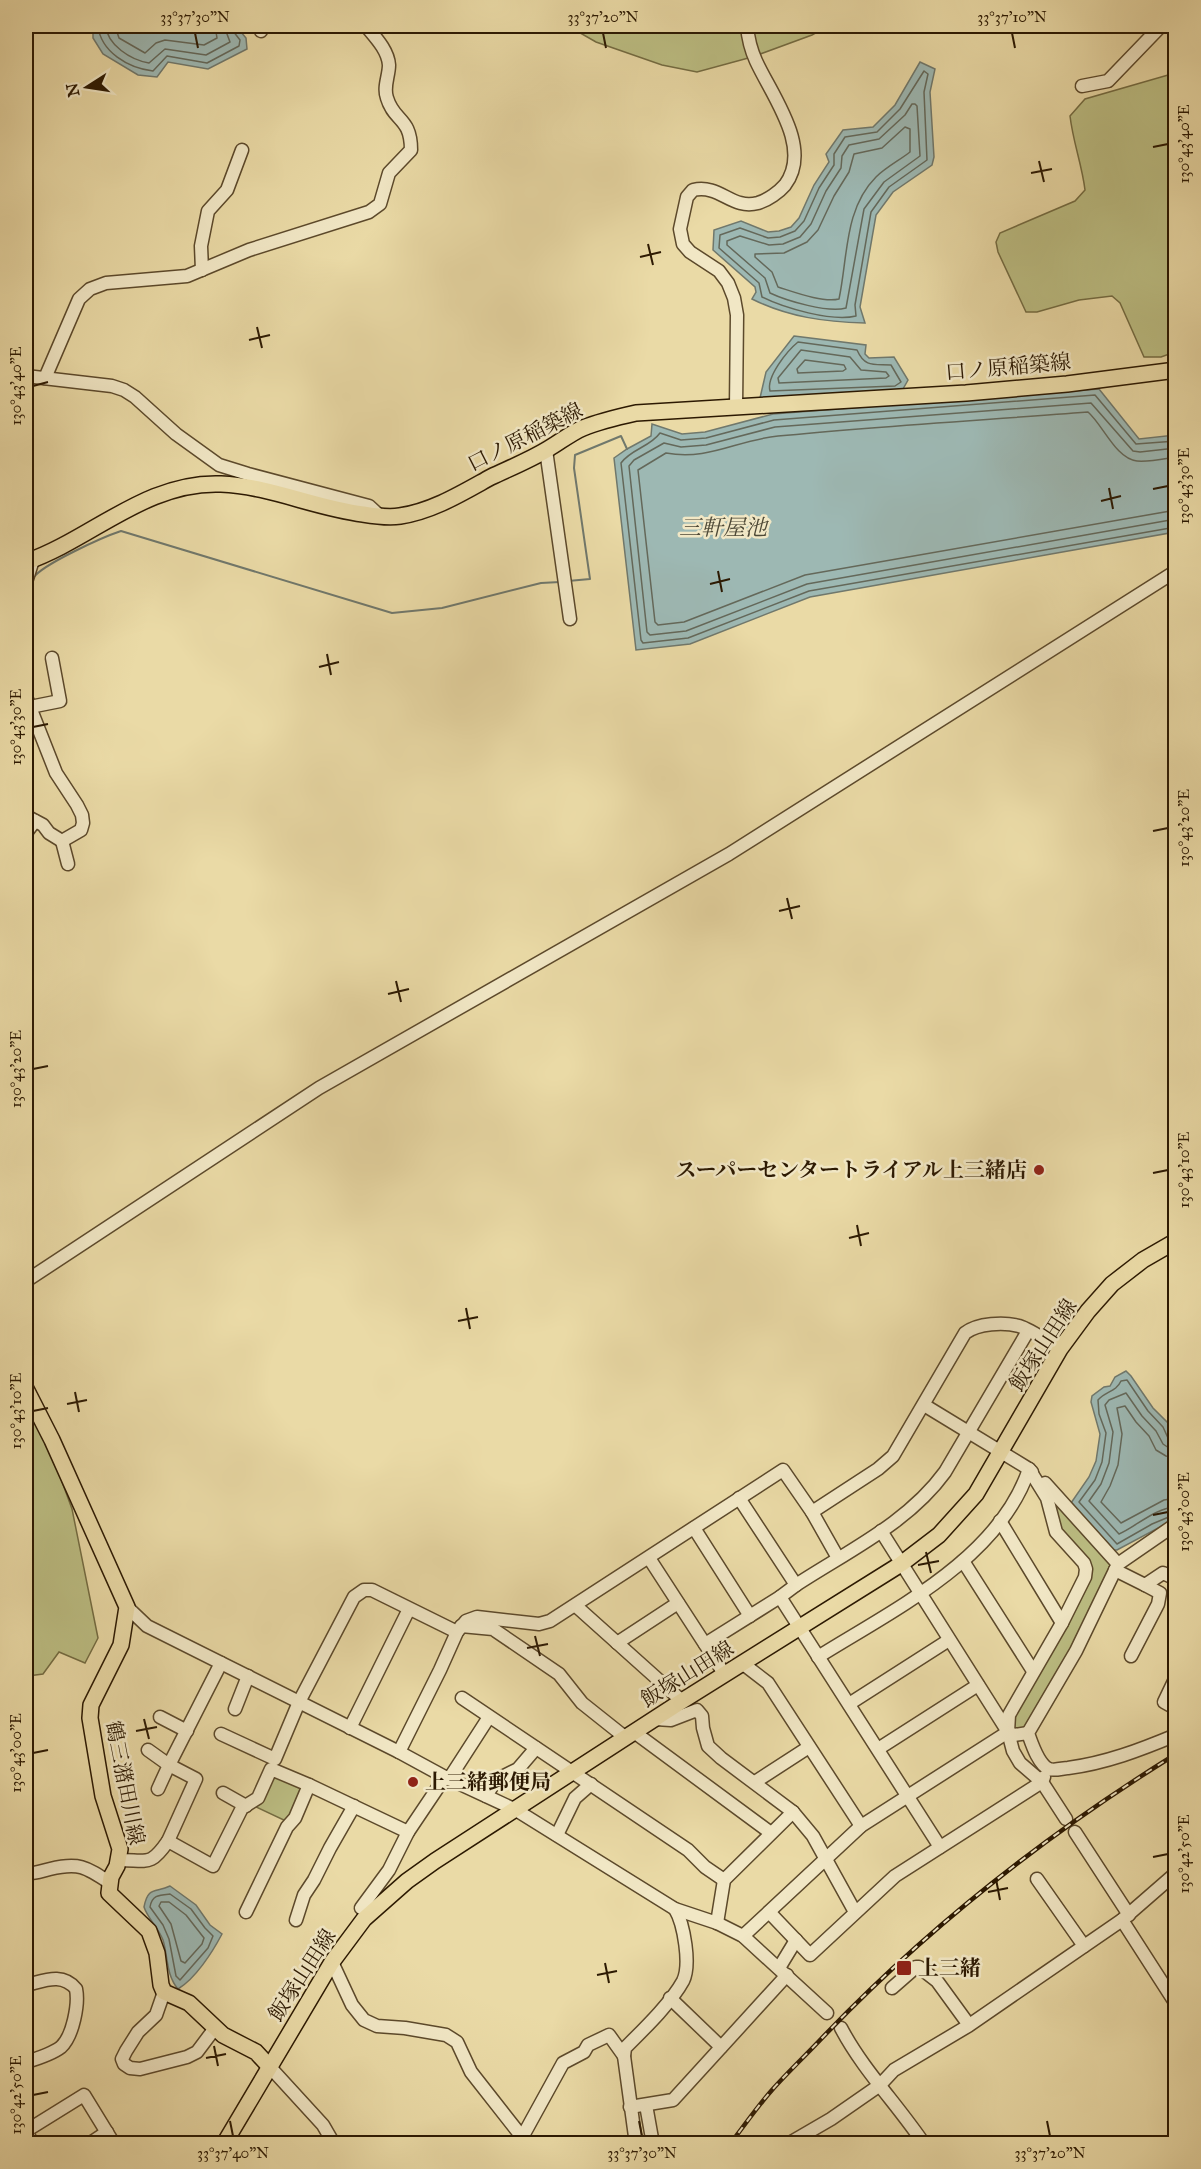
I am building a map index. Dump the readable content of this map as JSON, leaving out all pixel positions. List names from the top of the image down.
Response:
{
  "streets": {
    "main road": ["口ノ原稲築線", "飯塚山田線", "鶴三潴田川線"]
  },
  "water": ["三軒屋池"],
  "places": {
    "other": ["スーパーセンタートライアル上三緒店", "上三緒郵便局"],
    "transit": ["上三緒"]
  },
  "north": "left",
  "coordinates": [
    "33°37'30\"N",
    "33°37'20\"N",
    "33°37'10\"N",
    "130°43'40\"E",
    "130°43'30\"E",
    "130°43'20\"E",
    "130°43'10\"E",
    "130°43'00\"E",
    "130°42'50\"E",
    "33°37'40\"N"
  ]
}
